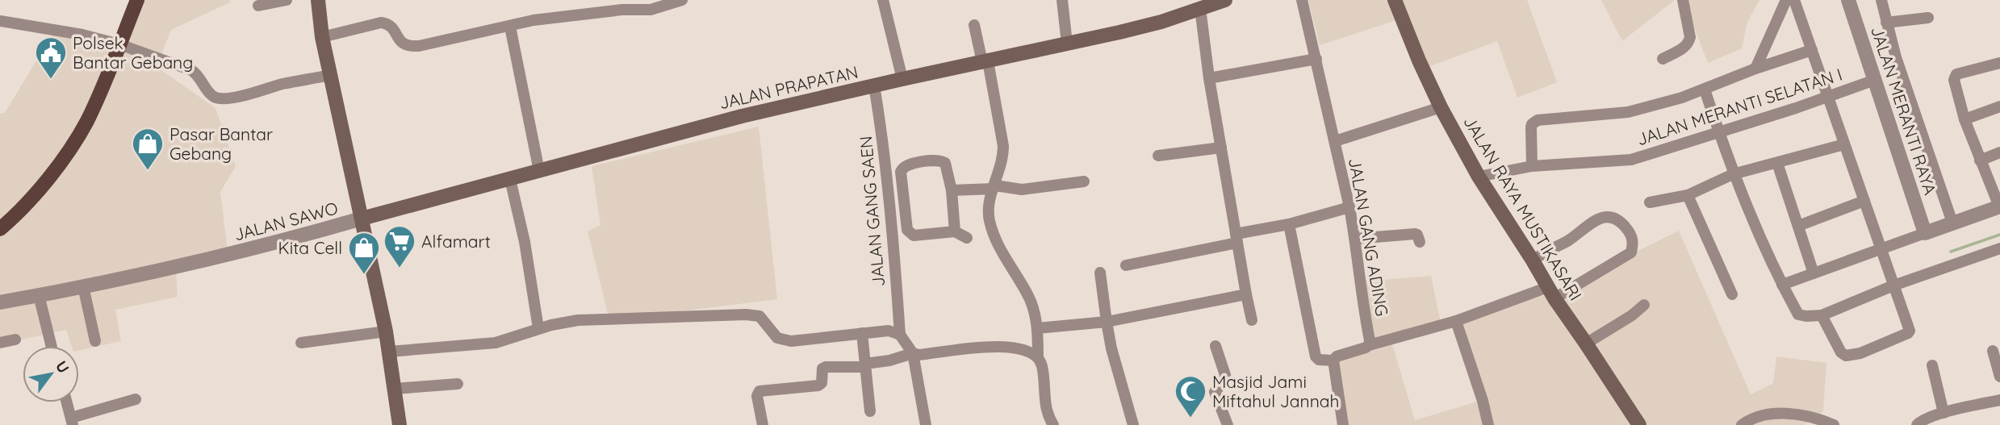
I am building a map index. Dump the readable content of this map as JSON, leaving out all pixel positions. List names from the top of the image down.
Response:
{
  "streets": {
    "main road": ["JALAN PRAPATAN", "JALAN RAYA MUSTIKASARI", "JALAN SAWO"],
    "street": [
      "JALAN MERANTI SELATAN I",
      "JALAN MERANTI RAYA",
      "JALAN GANG SAEN",
      "JALAN GANG ADING"
    ]
  },
  "crossings": [
    ["JALAN PRAPATAN", "JALAN GANG SAEN"],
    ["JALAN PRAPATAN", "JALAN SAWO"],
    ["JALAN MERANTI SELATAN I", "JALAN MERANTI RAYA"],
    ["JALAN MERANTI SELATAN I", "JALAN RAYA MUSTIKASARI"]
  ],
  "places": {
    "public building": ["Polsek Bantar Gebang"],
    "shop": ["Pasar Bantar Gebang", "Kita Cell"],
    "supermarket": ["Alfamart"],
    "mosque": ["Masjid Jami Miftahul Jannah"]
  },
  "north": "top right"
}
